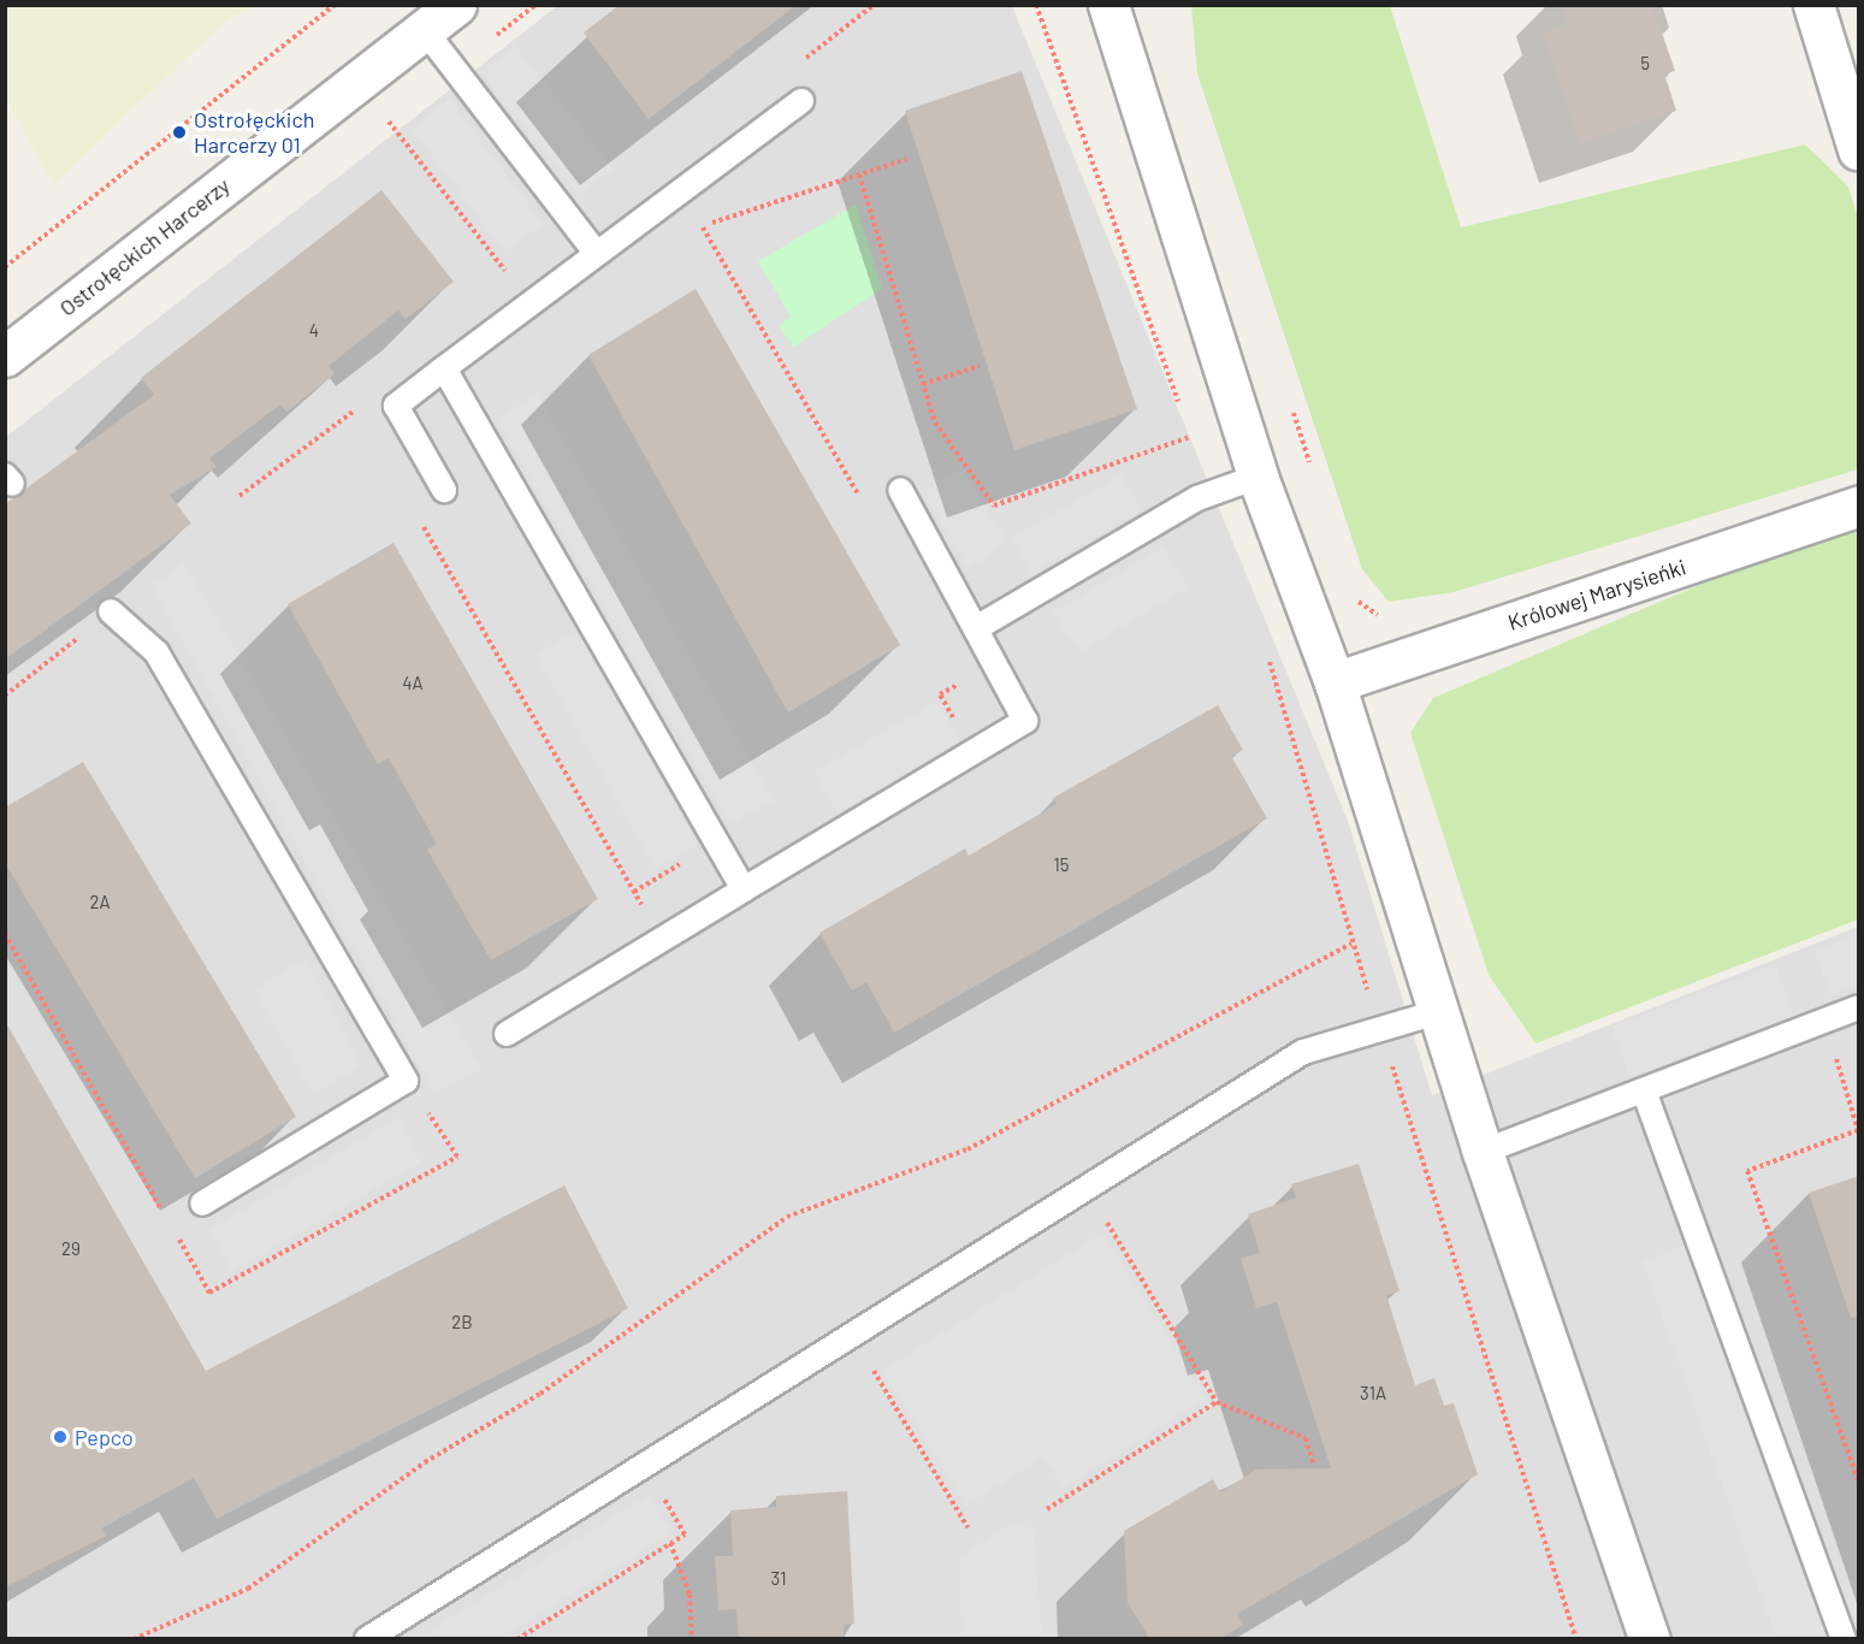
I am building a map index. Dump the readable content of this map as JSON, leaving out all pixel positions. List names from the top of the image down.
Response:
{
  "streets": {
    "street": ["Ostrołęckich Harcerzy", "Królowej Marysieńki"]
  },
  "places": ["Ostrołęckich Harcerzy 01", "Pepco"],
  "house_numbers": [
    "5",
    "4",
    "4A",
    "15",
    "2A",
    "29",
    "2B",
    "31A",
    "31"
  ]
}
